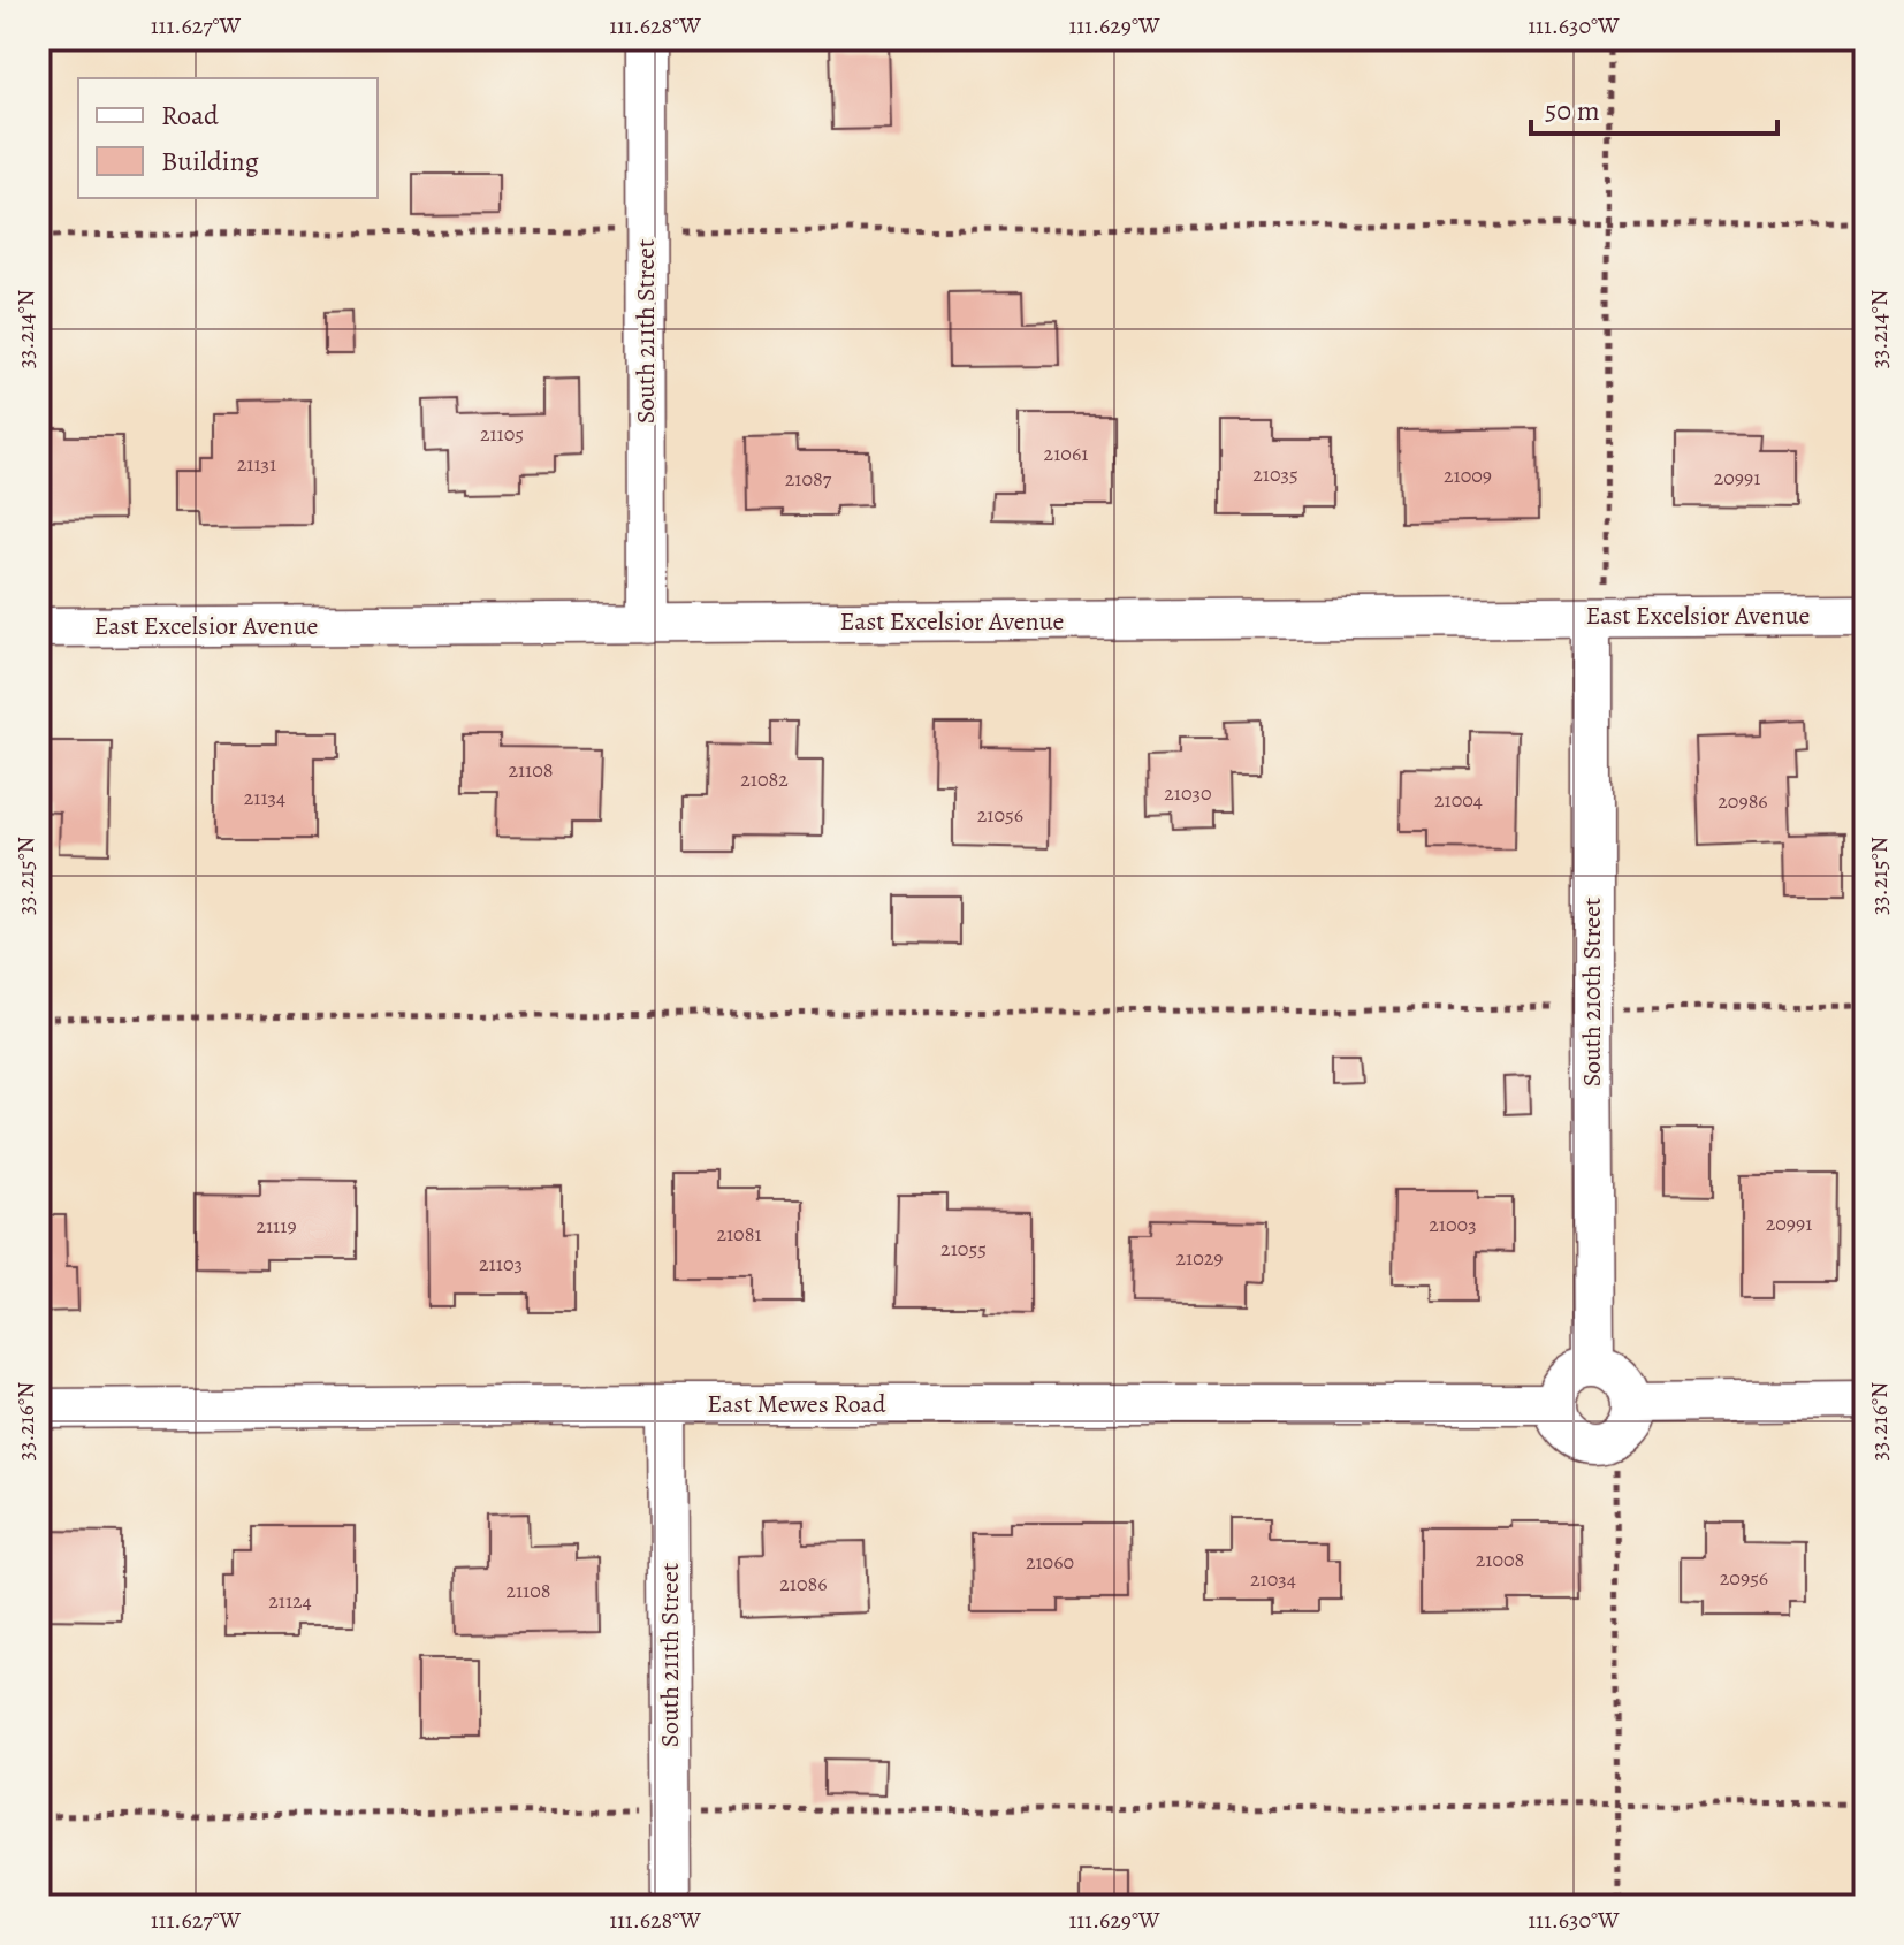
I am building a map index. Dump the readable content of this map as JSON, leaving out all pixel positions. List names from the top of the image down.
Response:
{
  "streets": {
    "street": [
      "South 211th Street",
      "East Excelsior Avenue",
      "South 210th Street",
      "East Mewes Road"
    ]
  },
  "crossings": [
    ["South 211th Street", "East Excelsior Avenue"],
    ["South 211th Street", "East Mewes Road"],
    ["East Excelsior Avenue", "South 210th Street"],
    ["South 210th Street", "East Mewes Road"]
  ],
  "house_numbers": [
    "21105",
    "21061",
    "21131",
    "21035",
    "21009",
    "20991",
    "21087",
    "21108",
    "21082",
    "21030",
    "21134",
    "21004",
    "20986",
    "21056",
    "20991",
    "21003",
    "21119",
    "21081",
    "21055",
    "21029",
    "21103",
    "21008",
    "21060",
    "20956",
    "21034",
    "21086",
    "21108",
    "21124"
  ],
  "legend": ["Road", "Building"],
  "scale_bar": "50 m",
  "coordinates": [
    "111.627°W",
    "111.628°W",
    "111.629°W",
    "111.630°W",
    "33.214°N",
    "33.215°N",
    "33.216°N"
  ]
}
